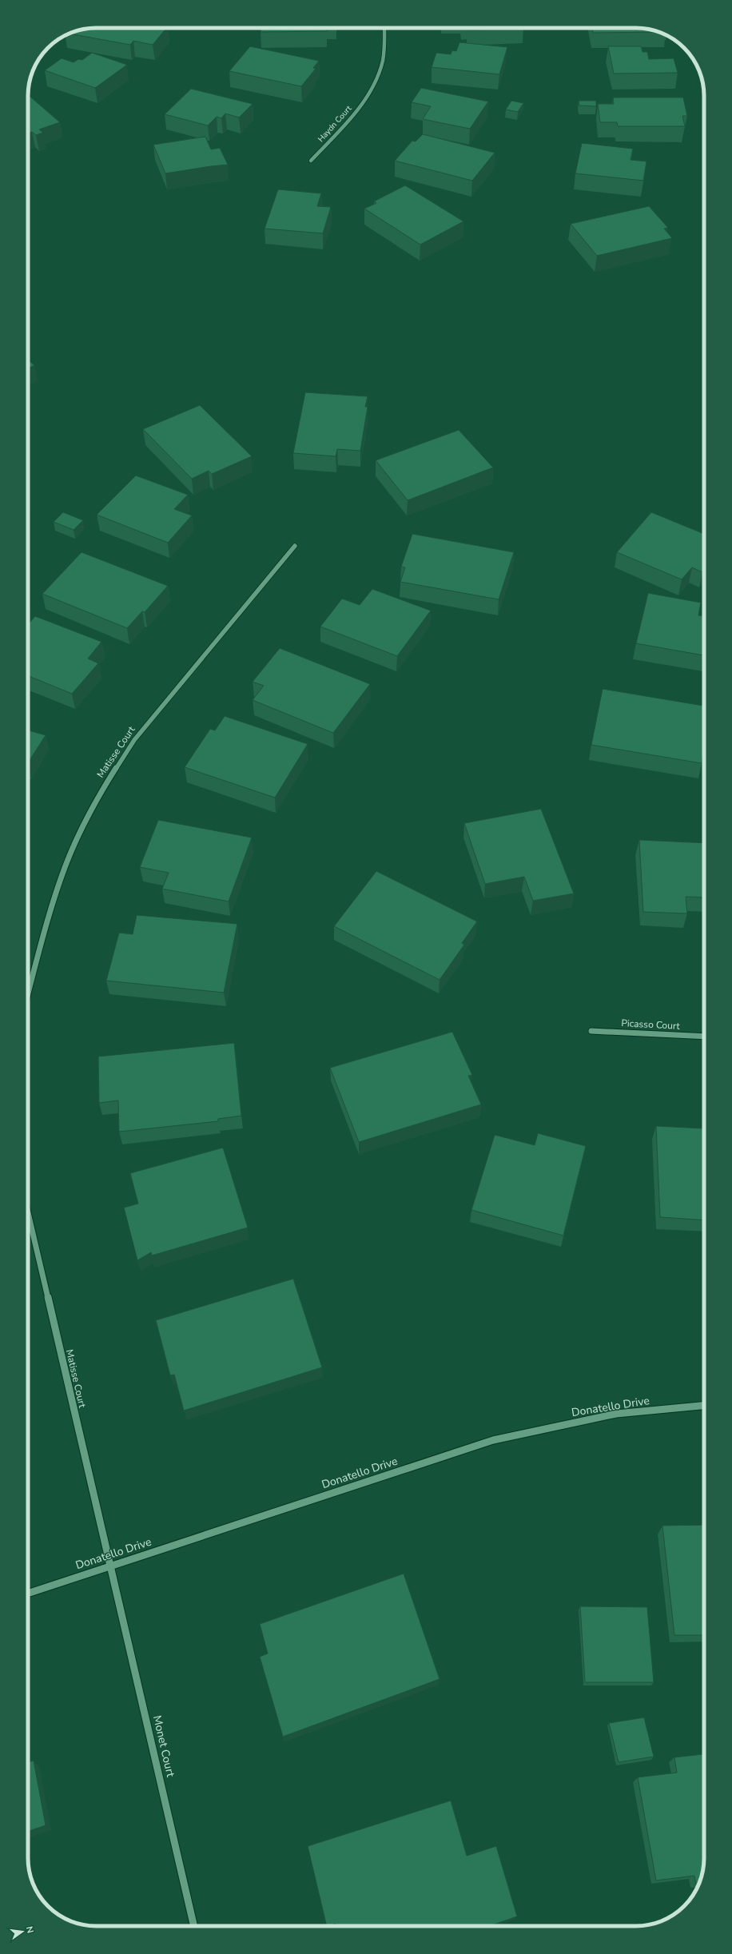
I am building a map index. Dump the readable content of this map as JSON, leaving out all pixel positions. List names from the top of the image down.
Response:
{
  "streets": {
    "street": [
      "Haydn Court",
      "Matisse Court",
      "Picasso Court",
      "Donatello Drive",
      "Monet Court"
    ]
  },
  "crossings": [
    ["Matisse Court", "Donatello Drive"],
    ["Matisse Court", "Monet Court"],
    ["Donatello Drive", "Monet Court"]
  ],
  "north": "right"
}
